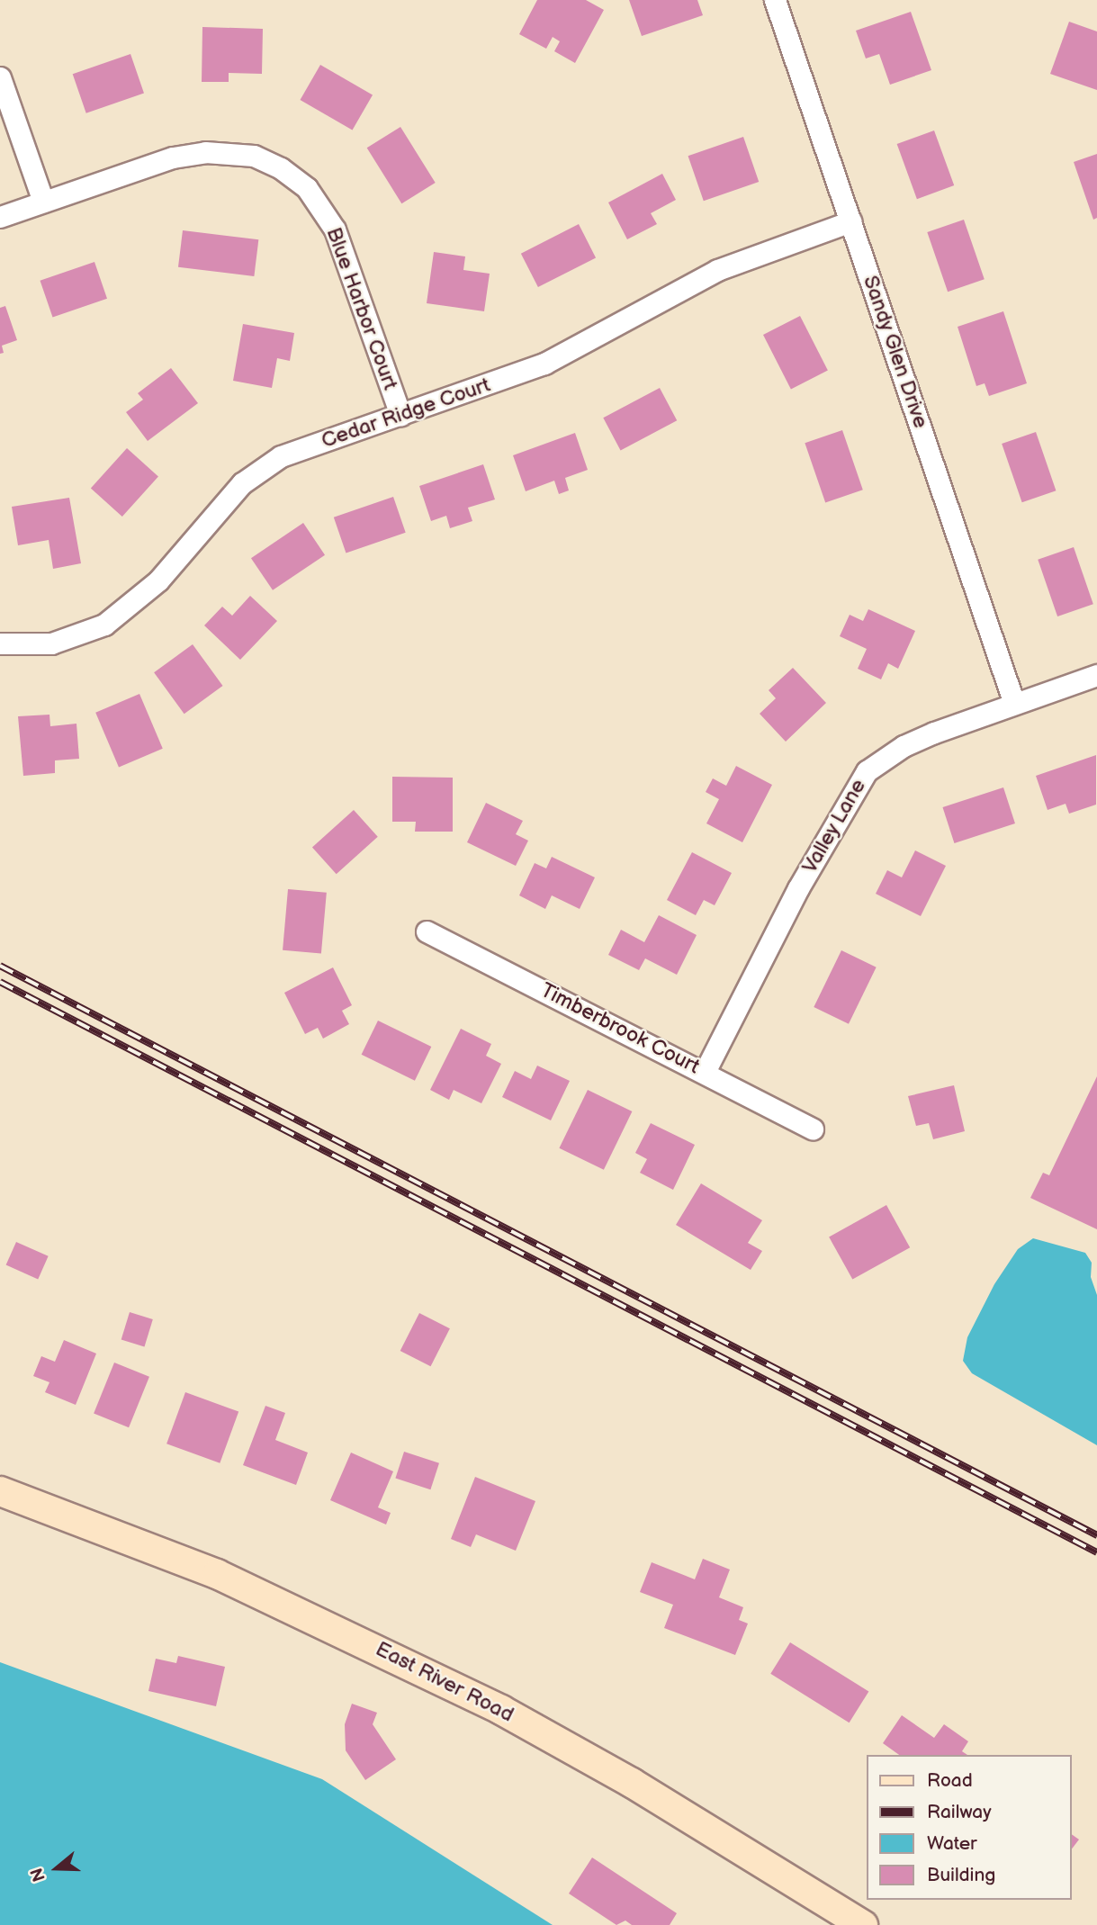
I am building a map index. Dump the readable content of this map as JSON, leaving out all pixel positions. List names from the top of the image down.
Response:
{
  "streets": {
    "main road": ["East River Road"],
    "street": [
      "Blue Harbor Court",
      "Sandy Glen Drive",
      "Cedar Ridge Court",
      "Valley Lane",
      "Timberbrook Court"
    ]
  },
  "crossings": [
    ["Blue Harbor Court", "Cedar Ridge Court"],
    ["Sandy Glen Drive", "Cedar Ridge Court"],
    ["Sandy Glen Drive", "Valley Lane"],
    ["Valley Lane", "Timberbrook Court"]
  ],
  "legend": [
    "Road",
    "Railway",
    "Water",
    "Building"
  ],
  "north": "left"
}
